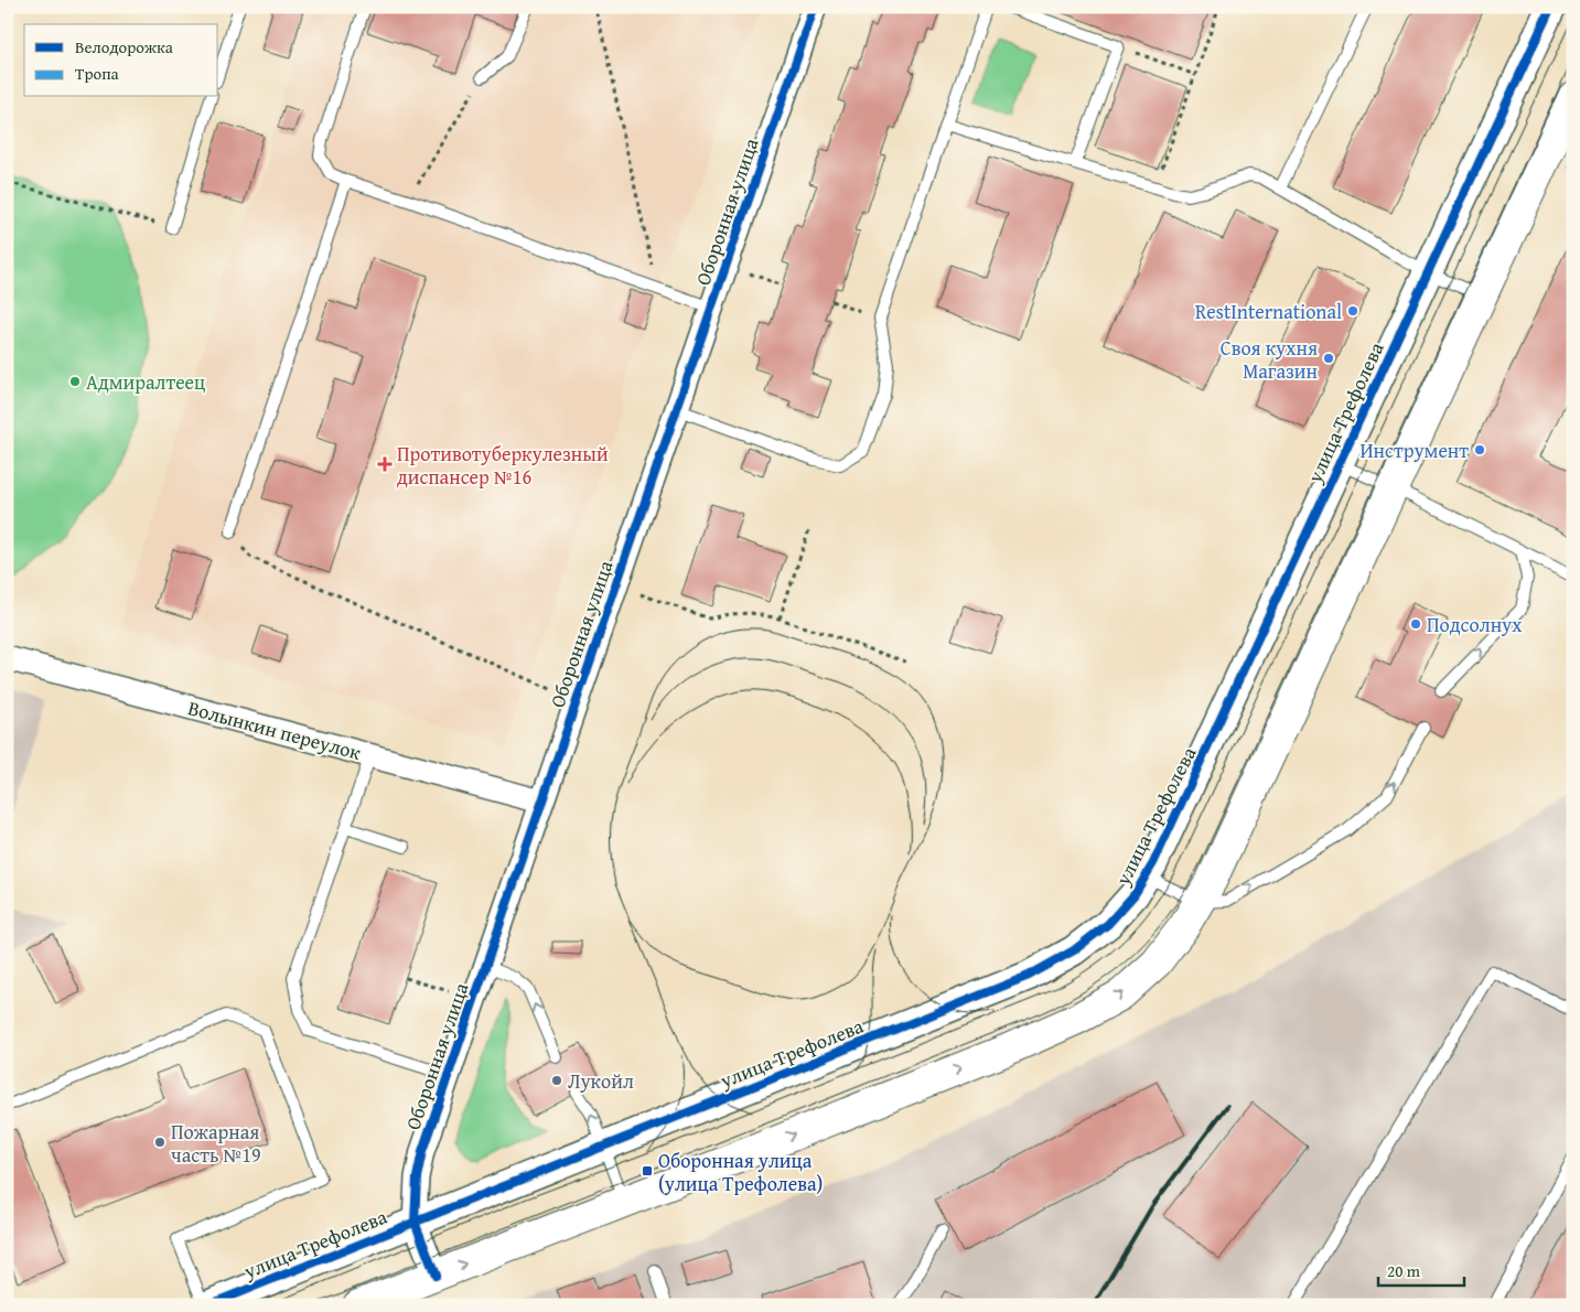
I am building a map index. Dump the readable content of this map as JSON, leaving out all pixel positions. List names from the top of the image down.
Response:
{
  "streets": {
    "street": ["Оборонная улица", "улица Трефолева", "Волынкин переулок"]
  },
  "crossings": [
    ["Оборонная улица", "улица Трефолева"],
    ["Оборонная улица", "Волынкин переулок"]
  ],
  "places": {
    "other": [
      "RestInternational",
      "Своя кухня Магазин",
      "Адмиралтеец",
      "Инструмент",
      "Подсолнух",
      "Лукойл",
      "Пожарная часть №19"
    ],
    "health": ["Противотуберкулезный диспансер №16"],
    "transit": ["Оборонная улица (улица Трефолева)"]
  },
  "legend": ["Велодорожка", "Тропа"],
  "scale_bar": "20 m"
}
